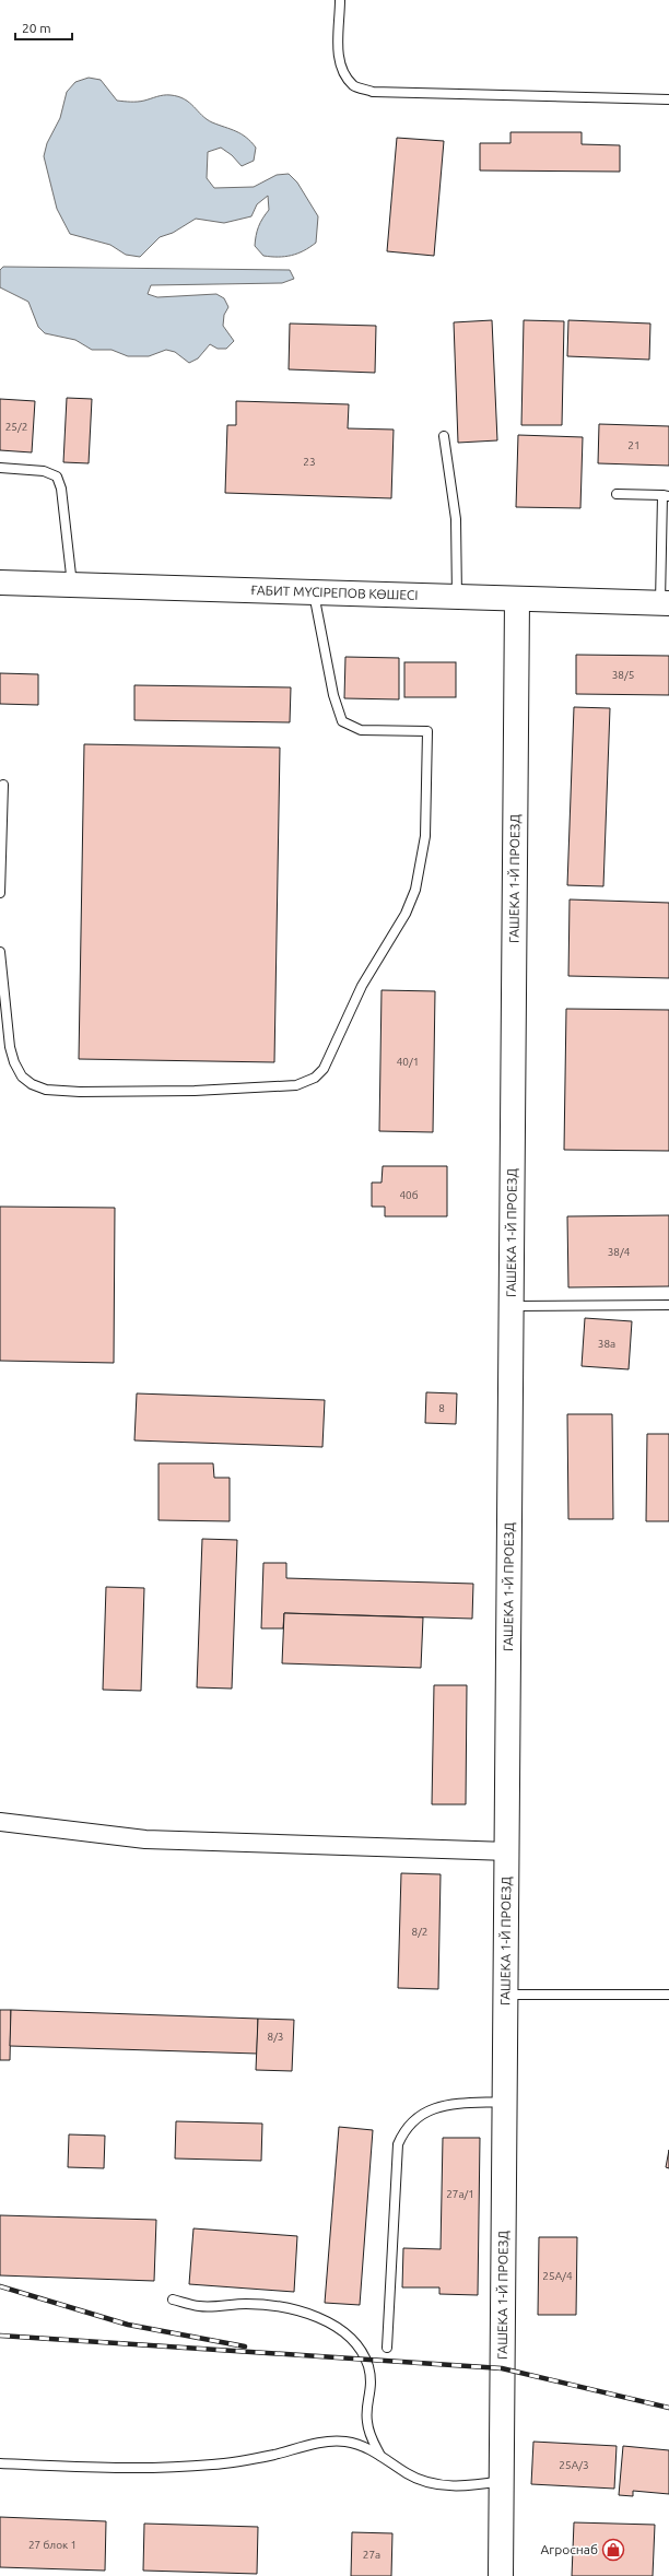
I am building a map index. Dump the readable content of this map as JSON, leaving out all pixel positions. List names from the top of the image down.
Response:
{
  "streets": {
    "main road": ["ҒАБИТ МҮСІРЕПОВ КӨШЕСІ", "ГАШЕКА 1-Й ПРОЕЗД"]
  },
  "crossings": [
    ["ҒАБИТ МҮСІРЕПОВ КӨШЕСІ", "ГАШЕКА 1-Й ПРОЕЗД"]
  ],
  "places": {
    "shop": ["Агроснаб"]
  },
  "house_numbers": [
    "25/2",
    "21",
    "23",
    "38/5",
    "40/1",
    "40б",
    "38/4",
    "38а",
    "8",
    "8/2",
    "8/3",
    "27а/1",
    "25А/4",
    "25А/3",
    "27 блок 1",
    "27а"
  ],
  "scale_bar": "20 m"
}
